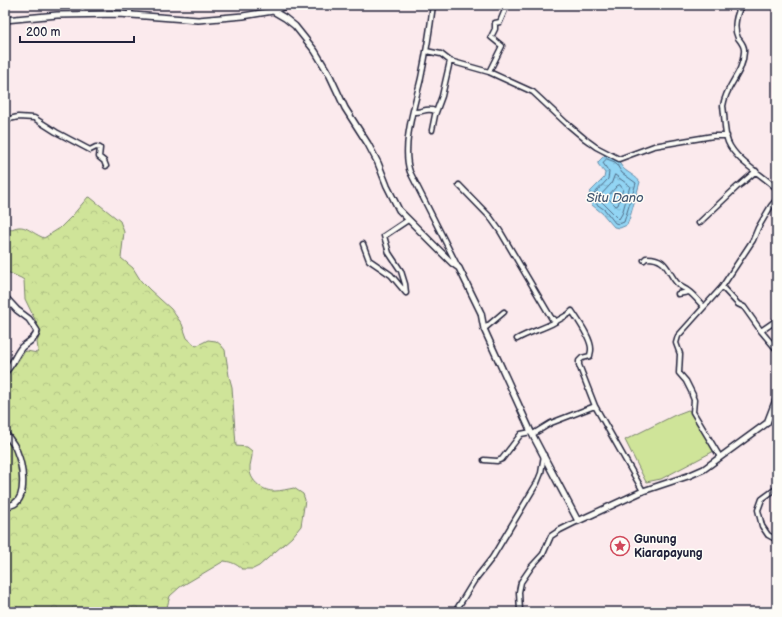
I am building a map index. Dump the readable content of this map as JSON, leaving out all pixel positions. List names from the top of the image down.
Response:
{
  "water": ["Situ Dano"],
  "places": {
    "place": ["Gunung Kiarapayung"]
  },
  "scale_bar": "200 m"
}
